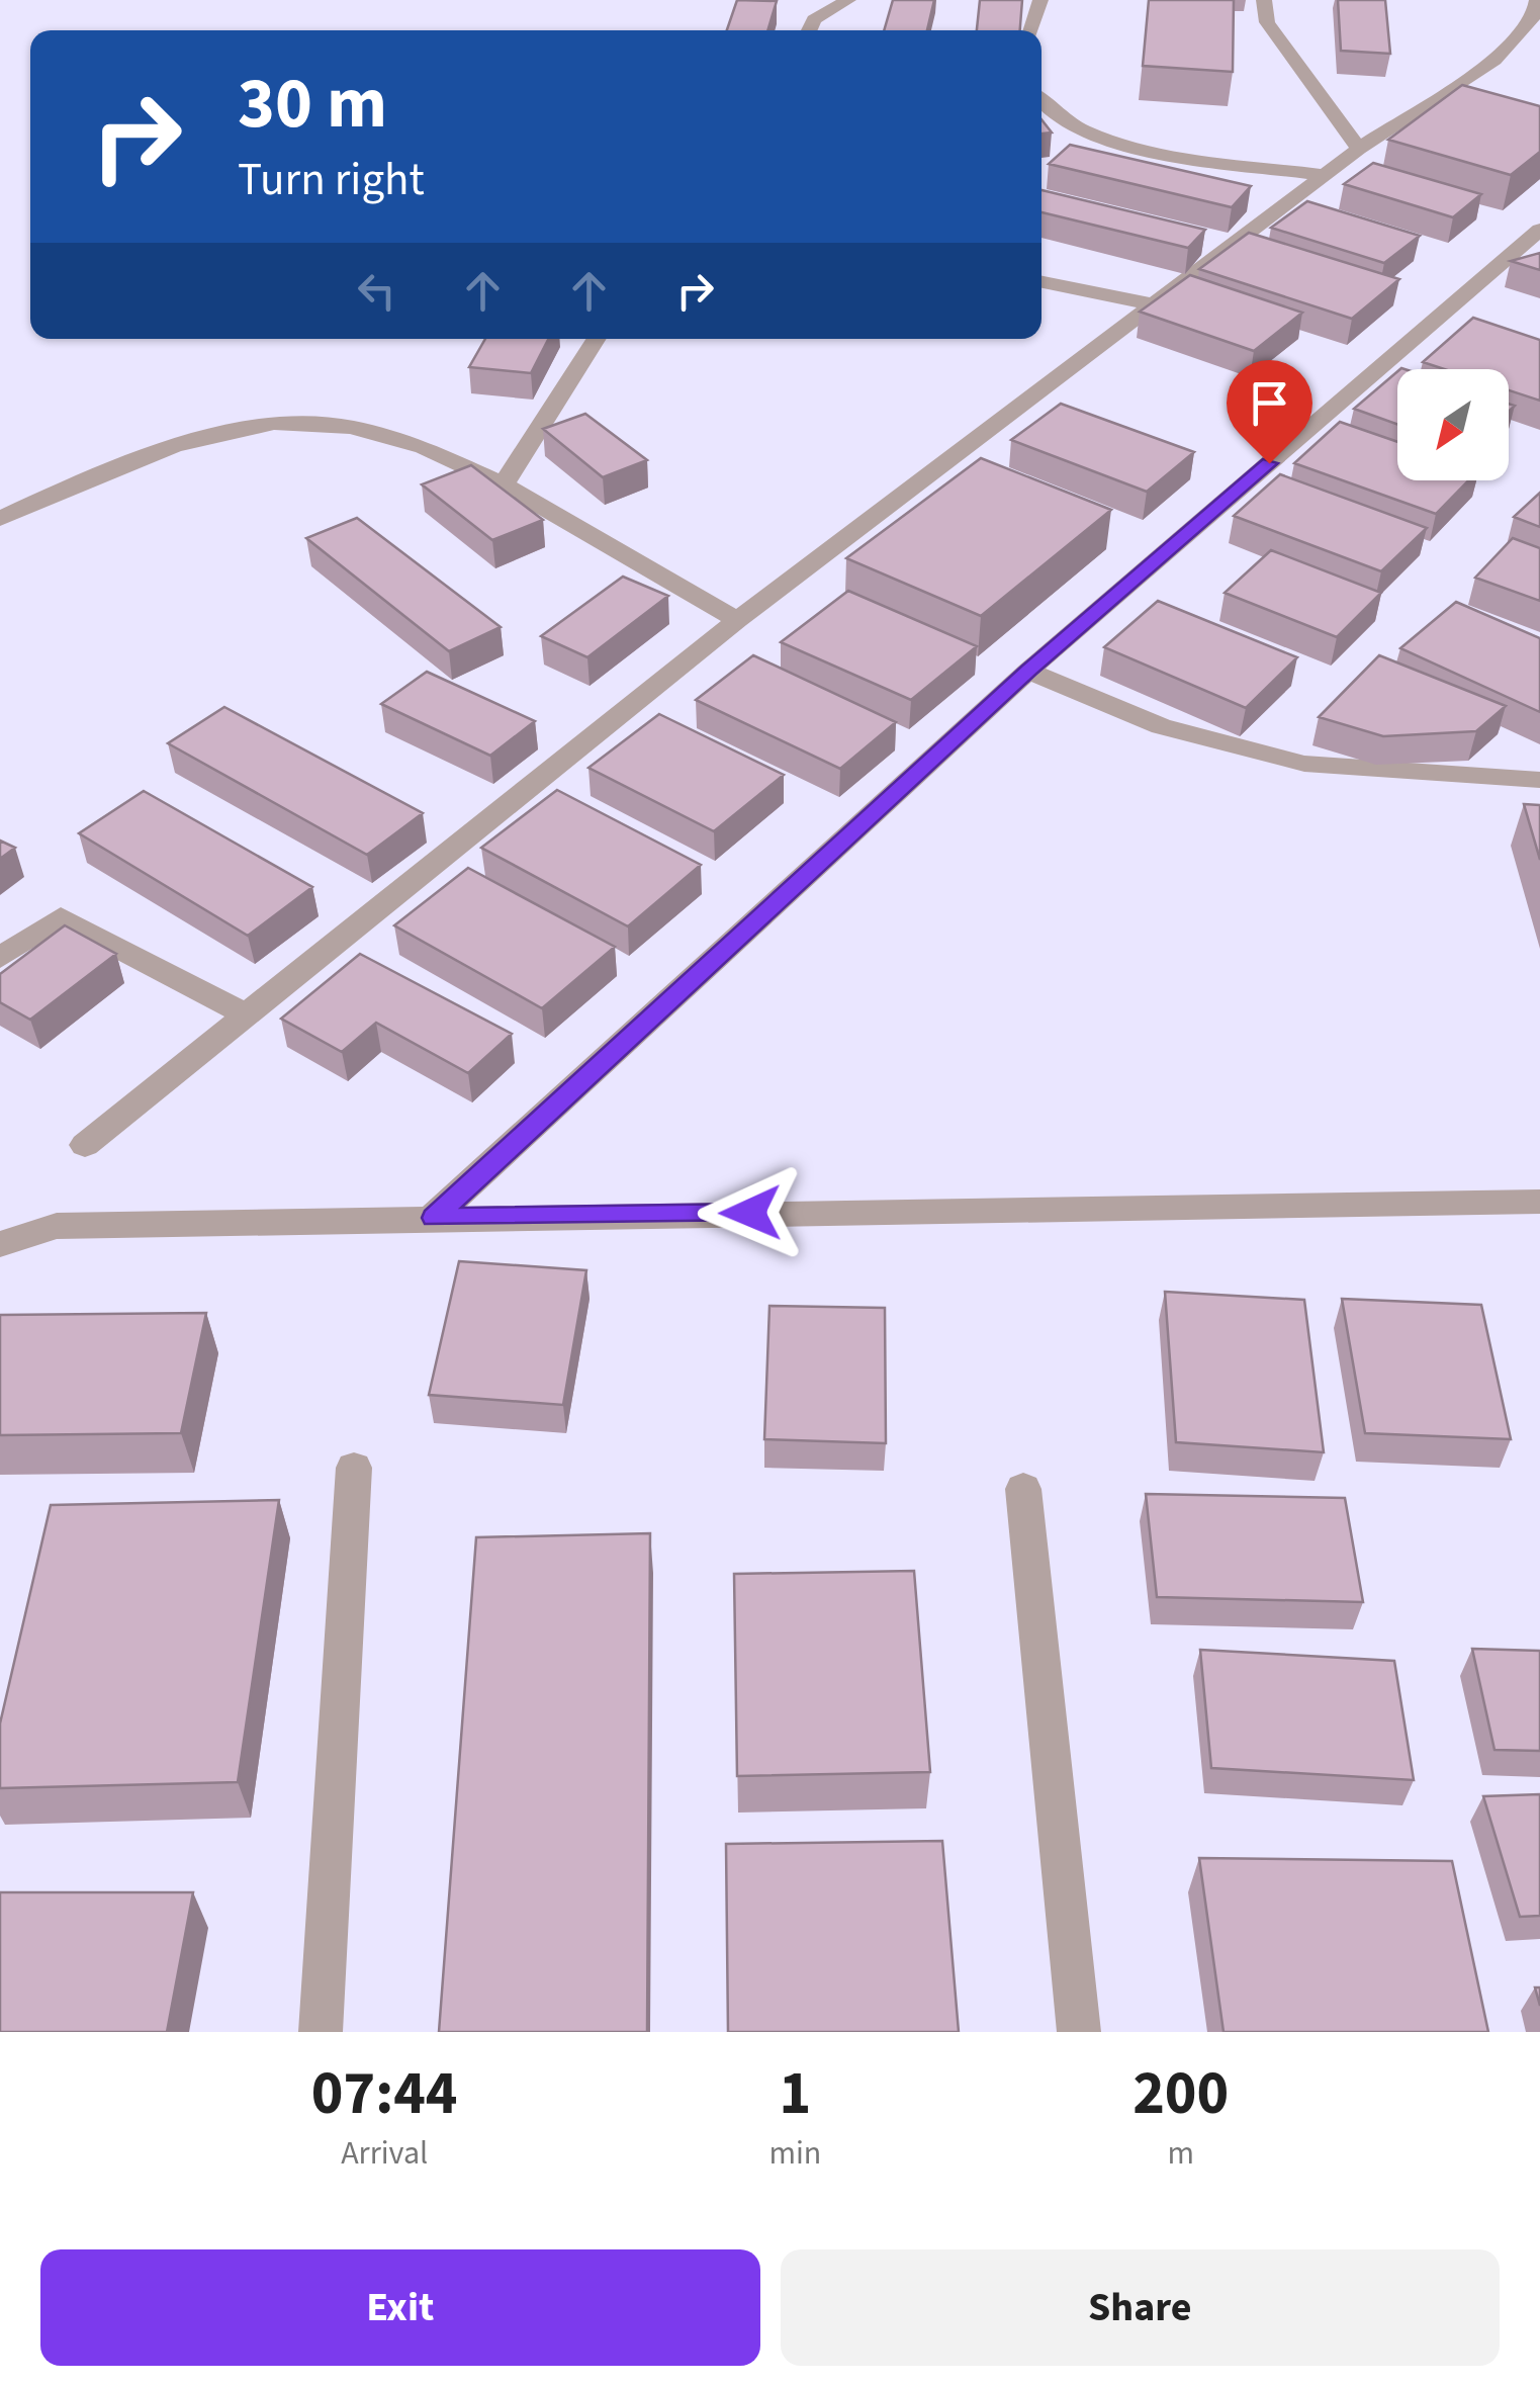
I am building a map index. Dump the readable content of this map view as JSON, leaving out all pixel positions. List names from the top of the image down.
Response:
{
  "north": "bottom left",
  "page": {
    "turn": ["30 m", "Turn right"],
    "eta": [
      "07:44",
      "Arrival",
      "1",
      "min",
      "200",
      "m"
    ],
    "buttons": ["Exit", "Share"]
  }
}
